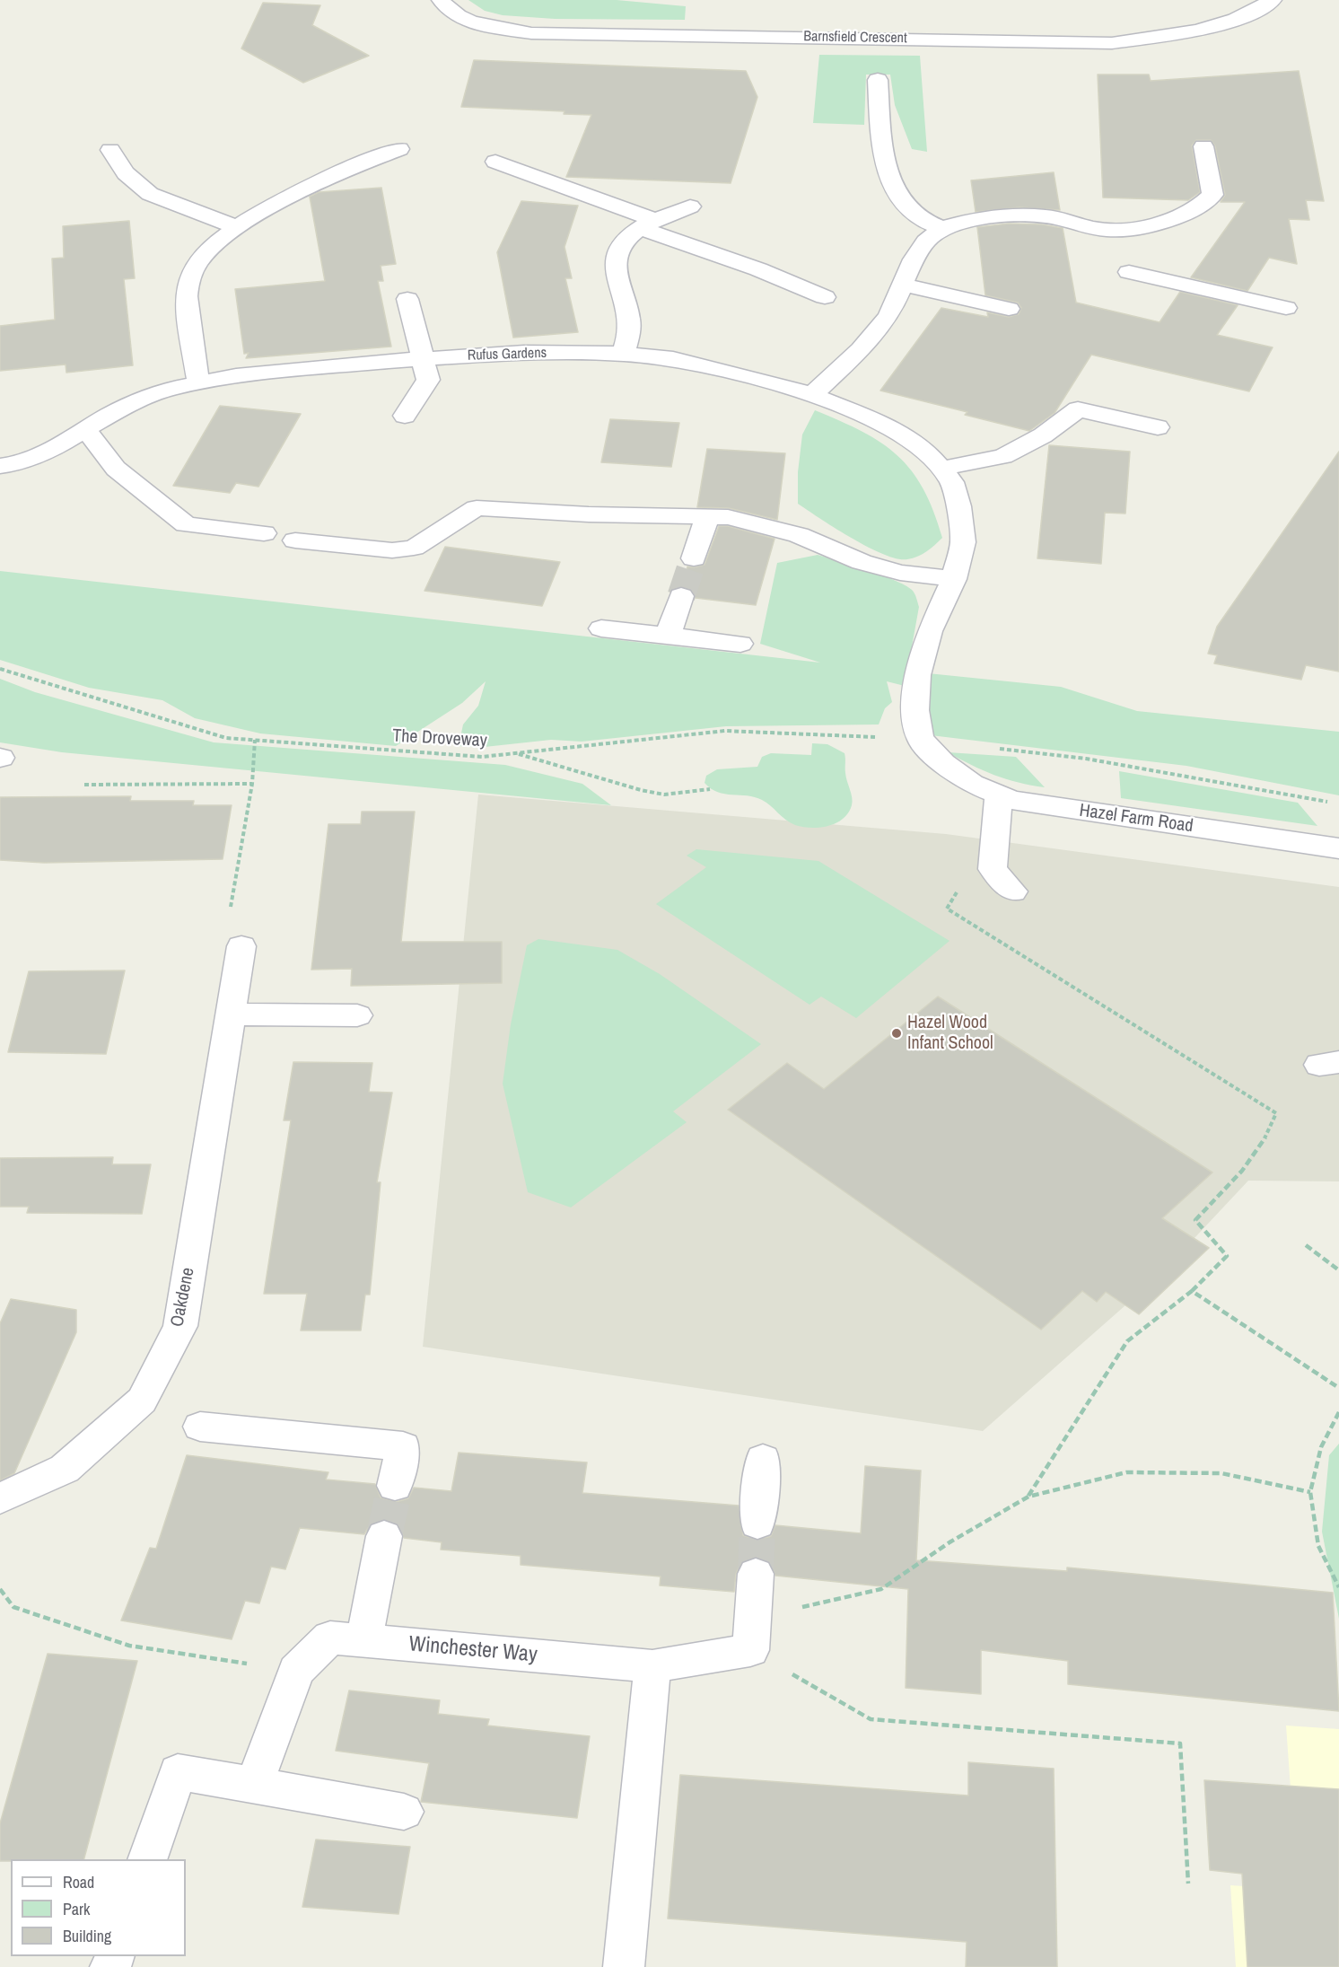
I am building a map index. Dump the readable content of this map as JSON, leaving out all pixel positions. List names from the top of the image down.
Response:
{
  "streets": {
    "street": [
      "Barnsfield Crescent",
      "Rufus Gardens",
      "Hazel Farm Road",
      "Oakdene",
      "Winchester Way"
    ],
    "path": ["The Droveway"]
  },
  "crossings": [
    ["Rufus Gardens", "The Droveway"],
    ["Rufus Gardens", "Hazel Farm Road"],
    ["The Droveway", "Hazel Farm Road"]
  ],
  "places": ["Hazel Wood Infant School"],
  "legend": ["Road", "Park", "Building"]
}
